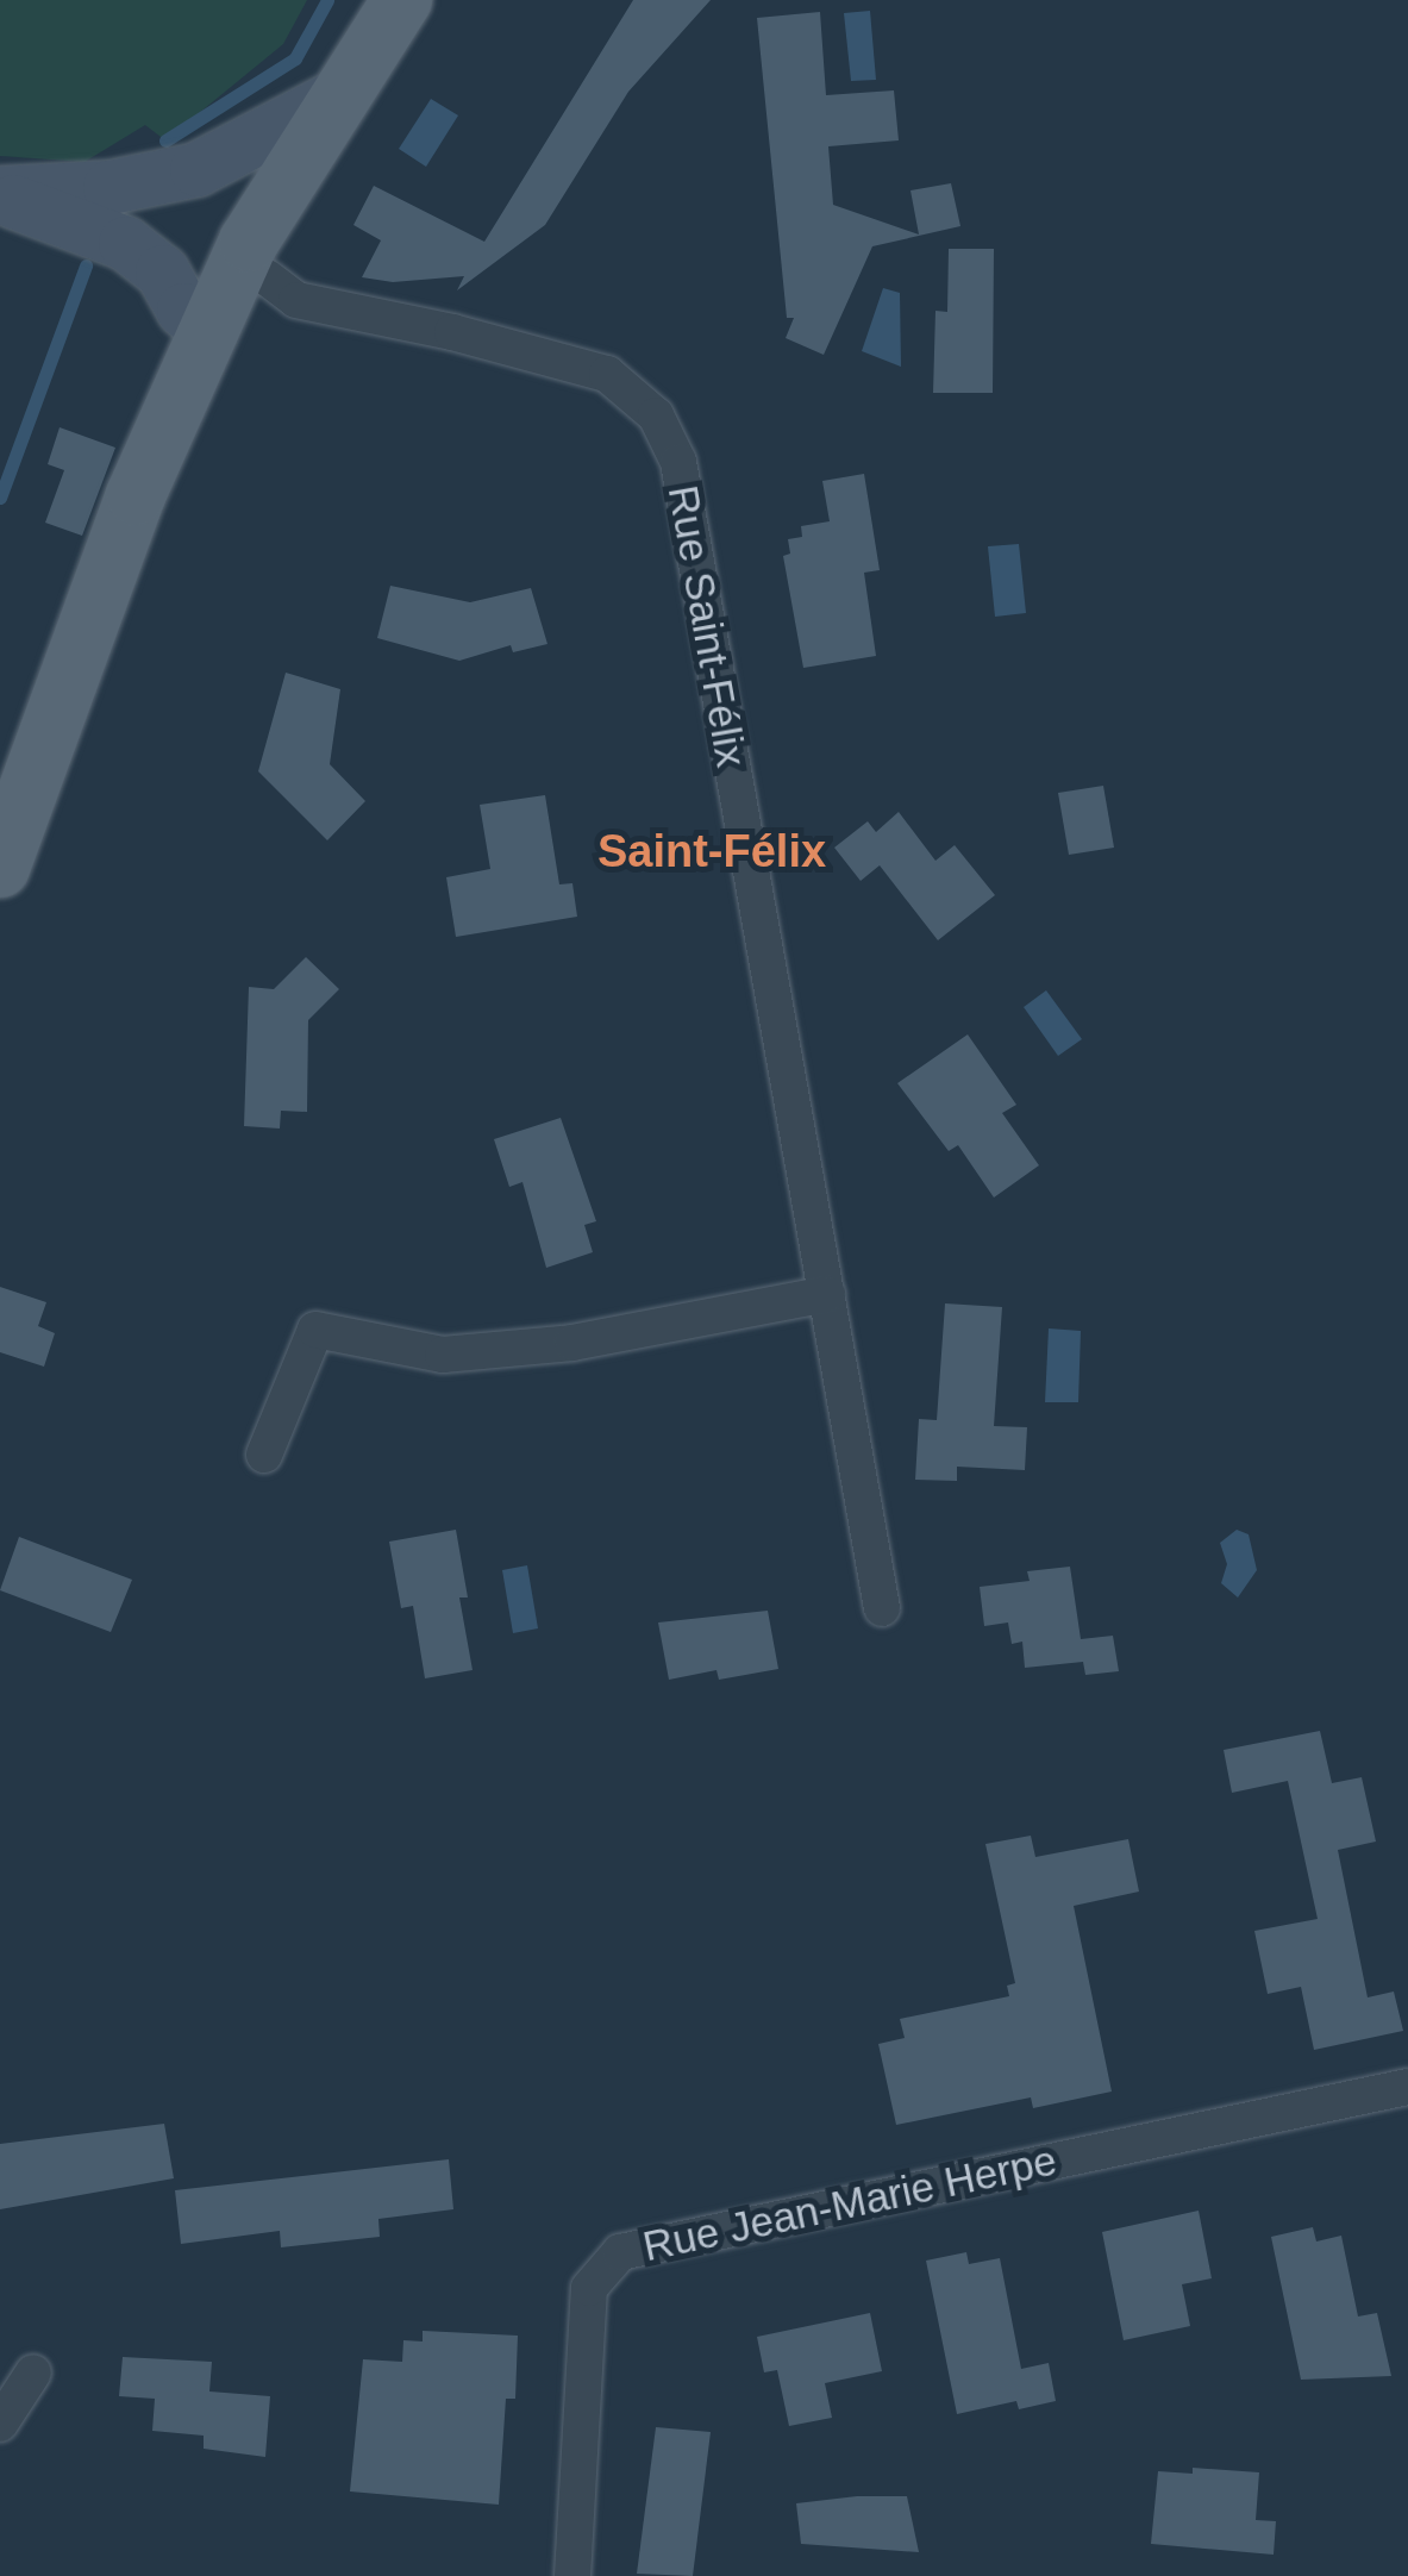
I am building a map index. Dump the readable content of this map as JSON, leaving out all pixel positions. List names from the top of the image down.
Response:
{
  "streets": {
    "street": ["Rue Saint-Félix", "Rue Jean-Marie Herpe"]
  },
  "districts": ["Saint-Félix"]
}
